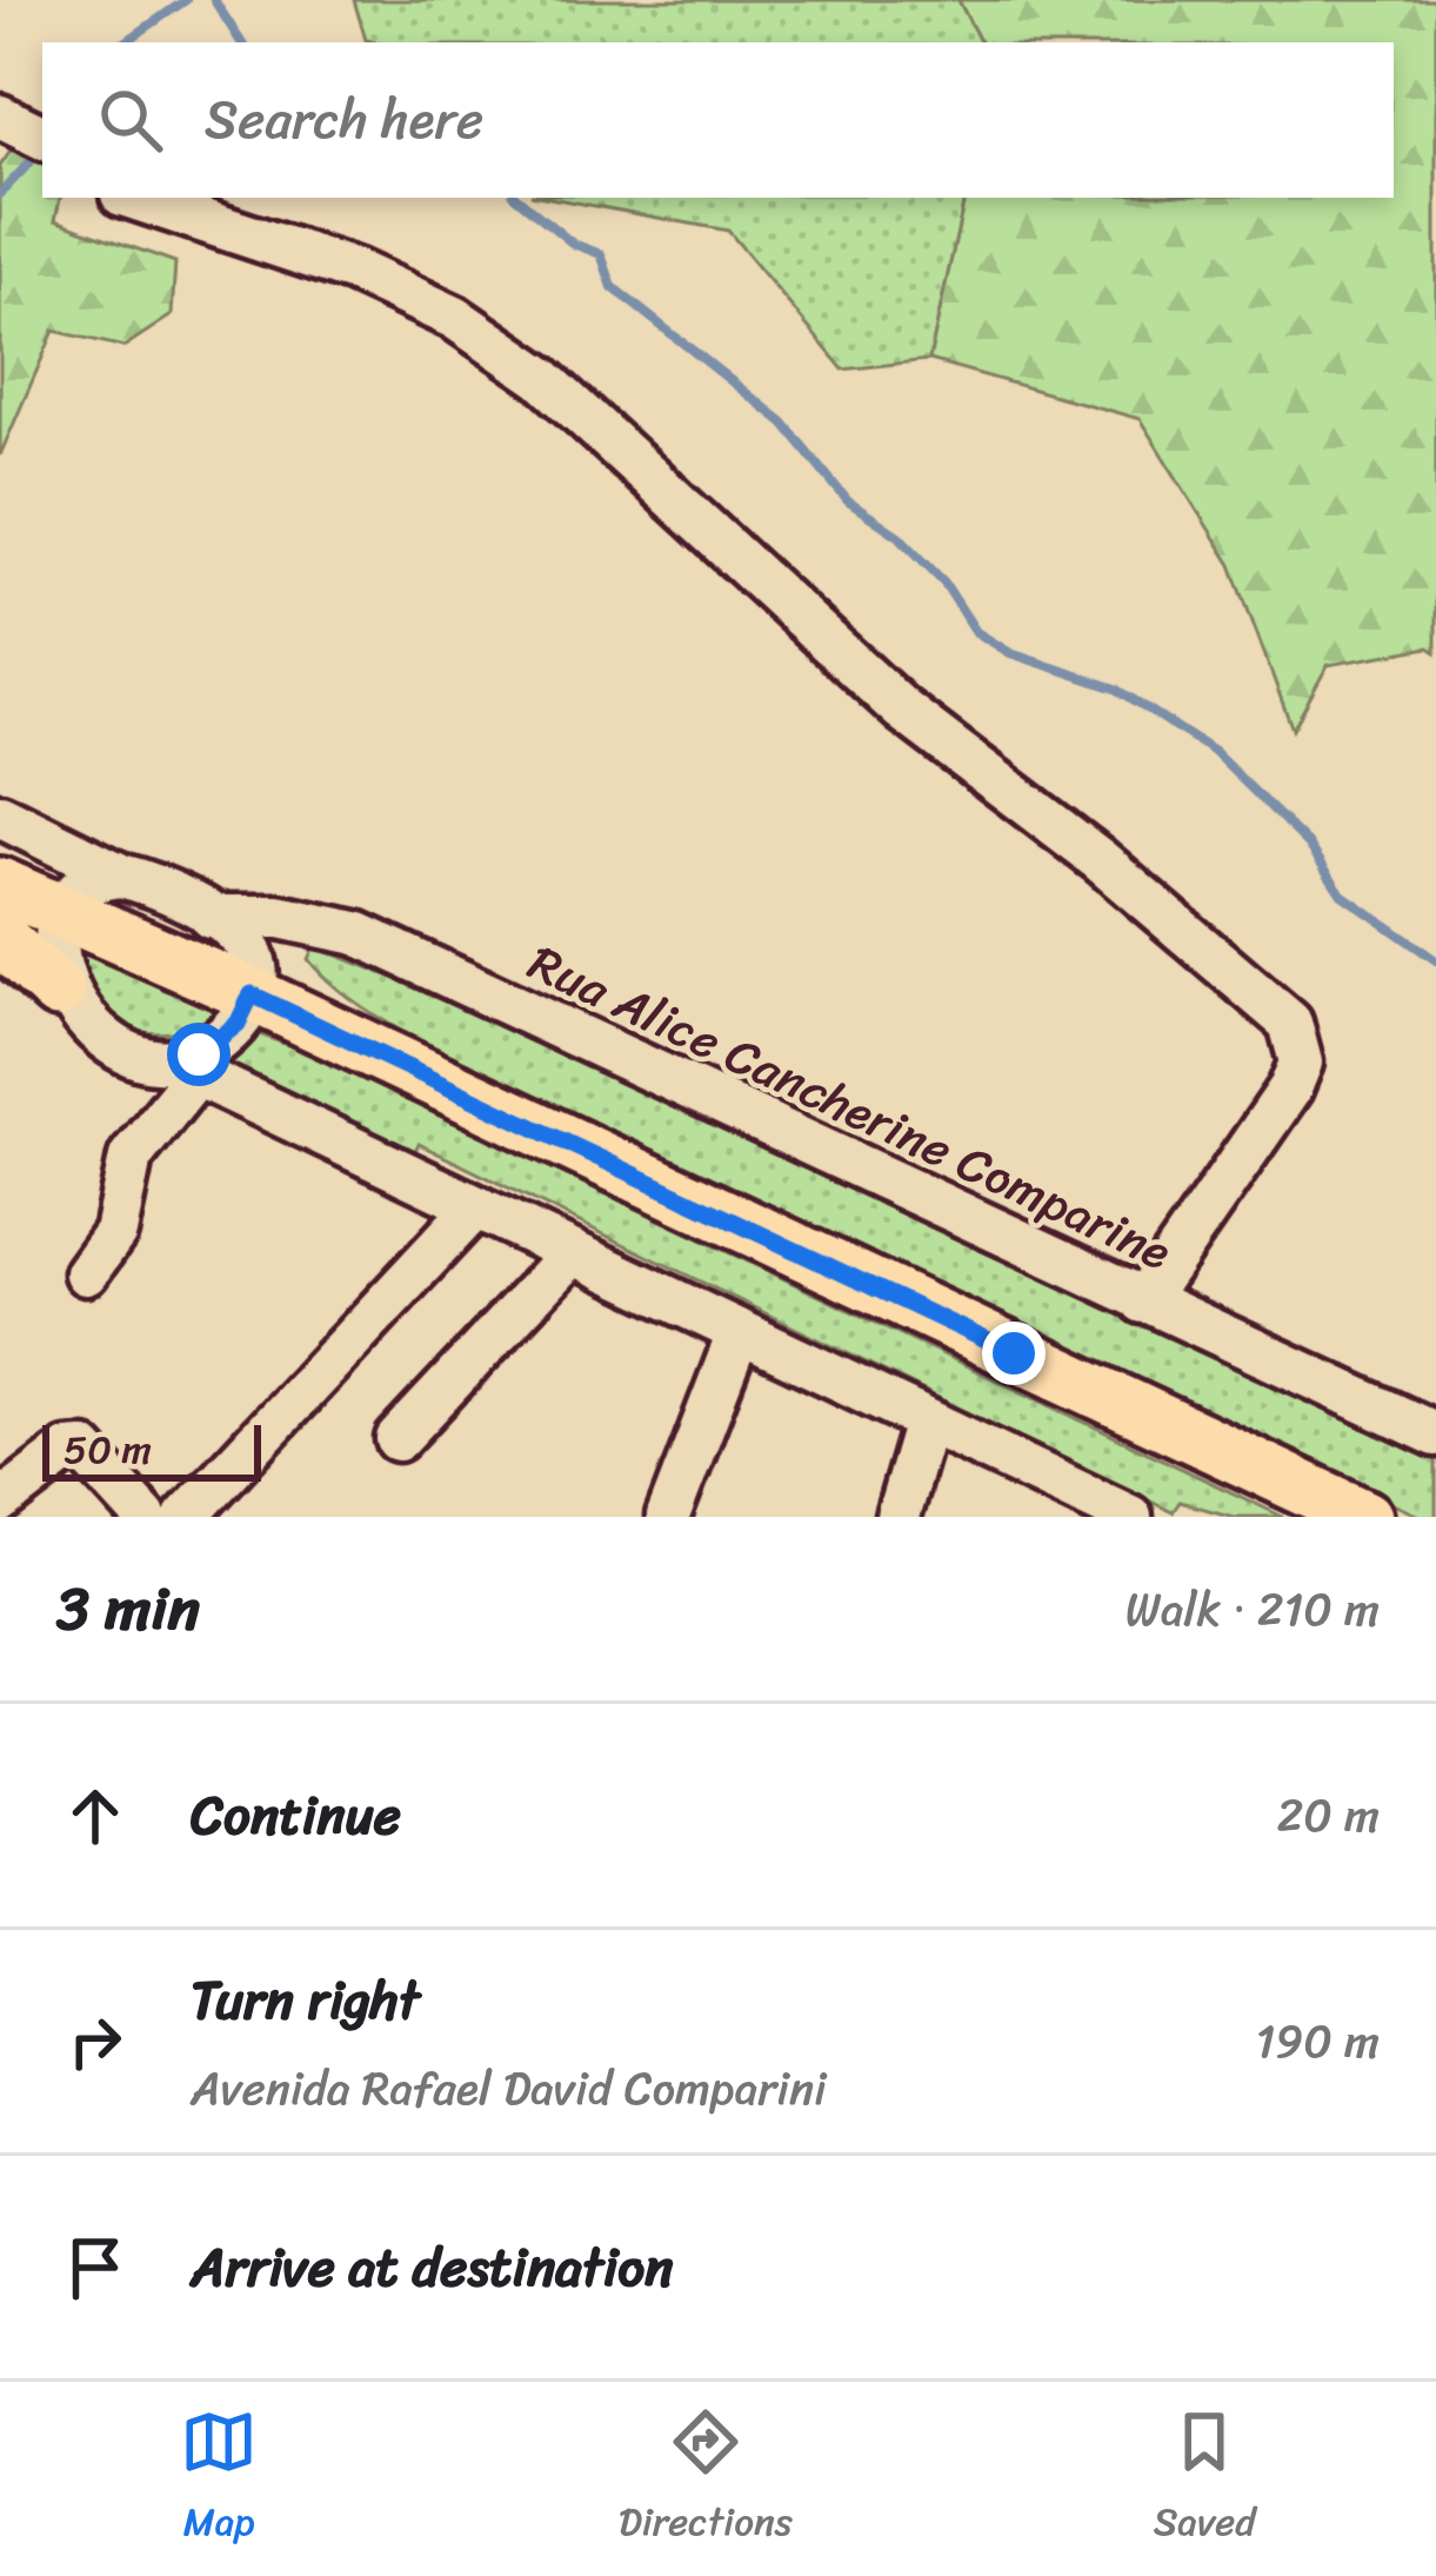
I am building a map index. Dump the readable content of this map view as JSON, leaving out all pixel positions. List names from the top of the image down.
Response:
{
  "streets": {
    "street": ["Rua Alice Cancherine Comparine"]
  },
  "scale_bar": "50 m",
  "page": {
    "search": "Search here",
    "scale": "50 m",
    "heading": ["3 min", "Walk · 210 m"],
    "list": [
      ["Continue", "20 m"],
      ["Turn right", "Avenida Rafael David Comparini", "190 m"],
      "Arrive at destination"
    ],
    "nav": ["Map", "Directions", "Saved"]
  }
}
